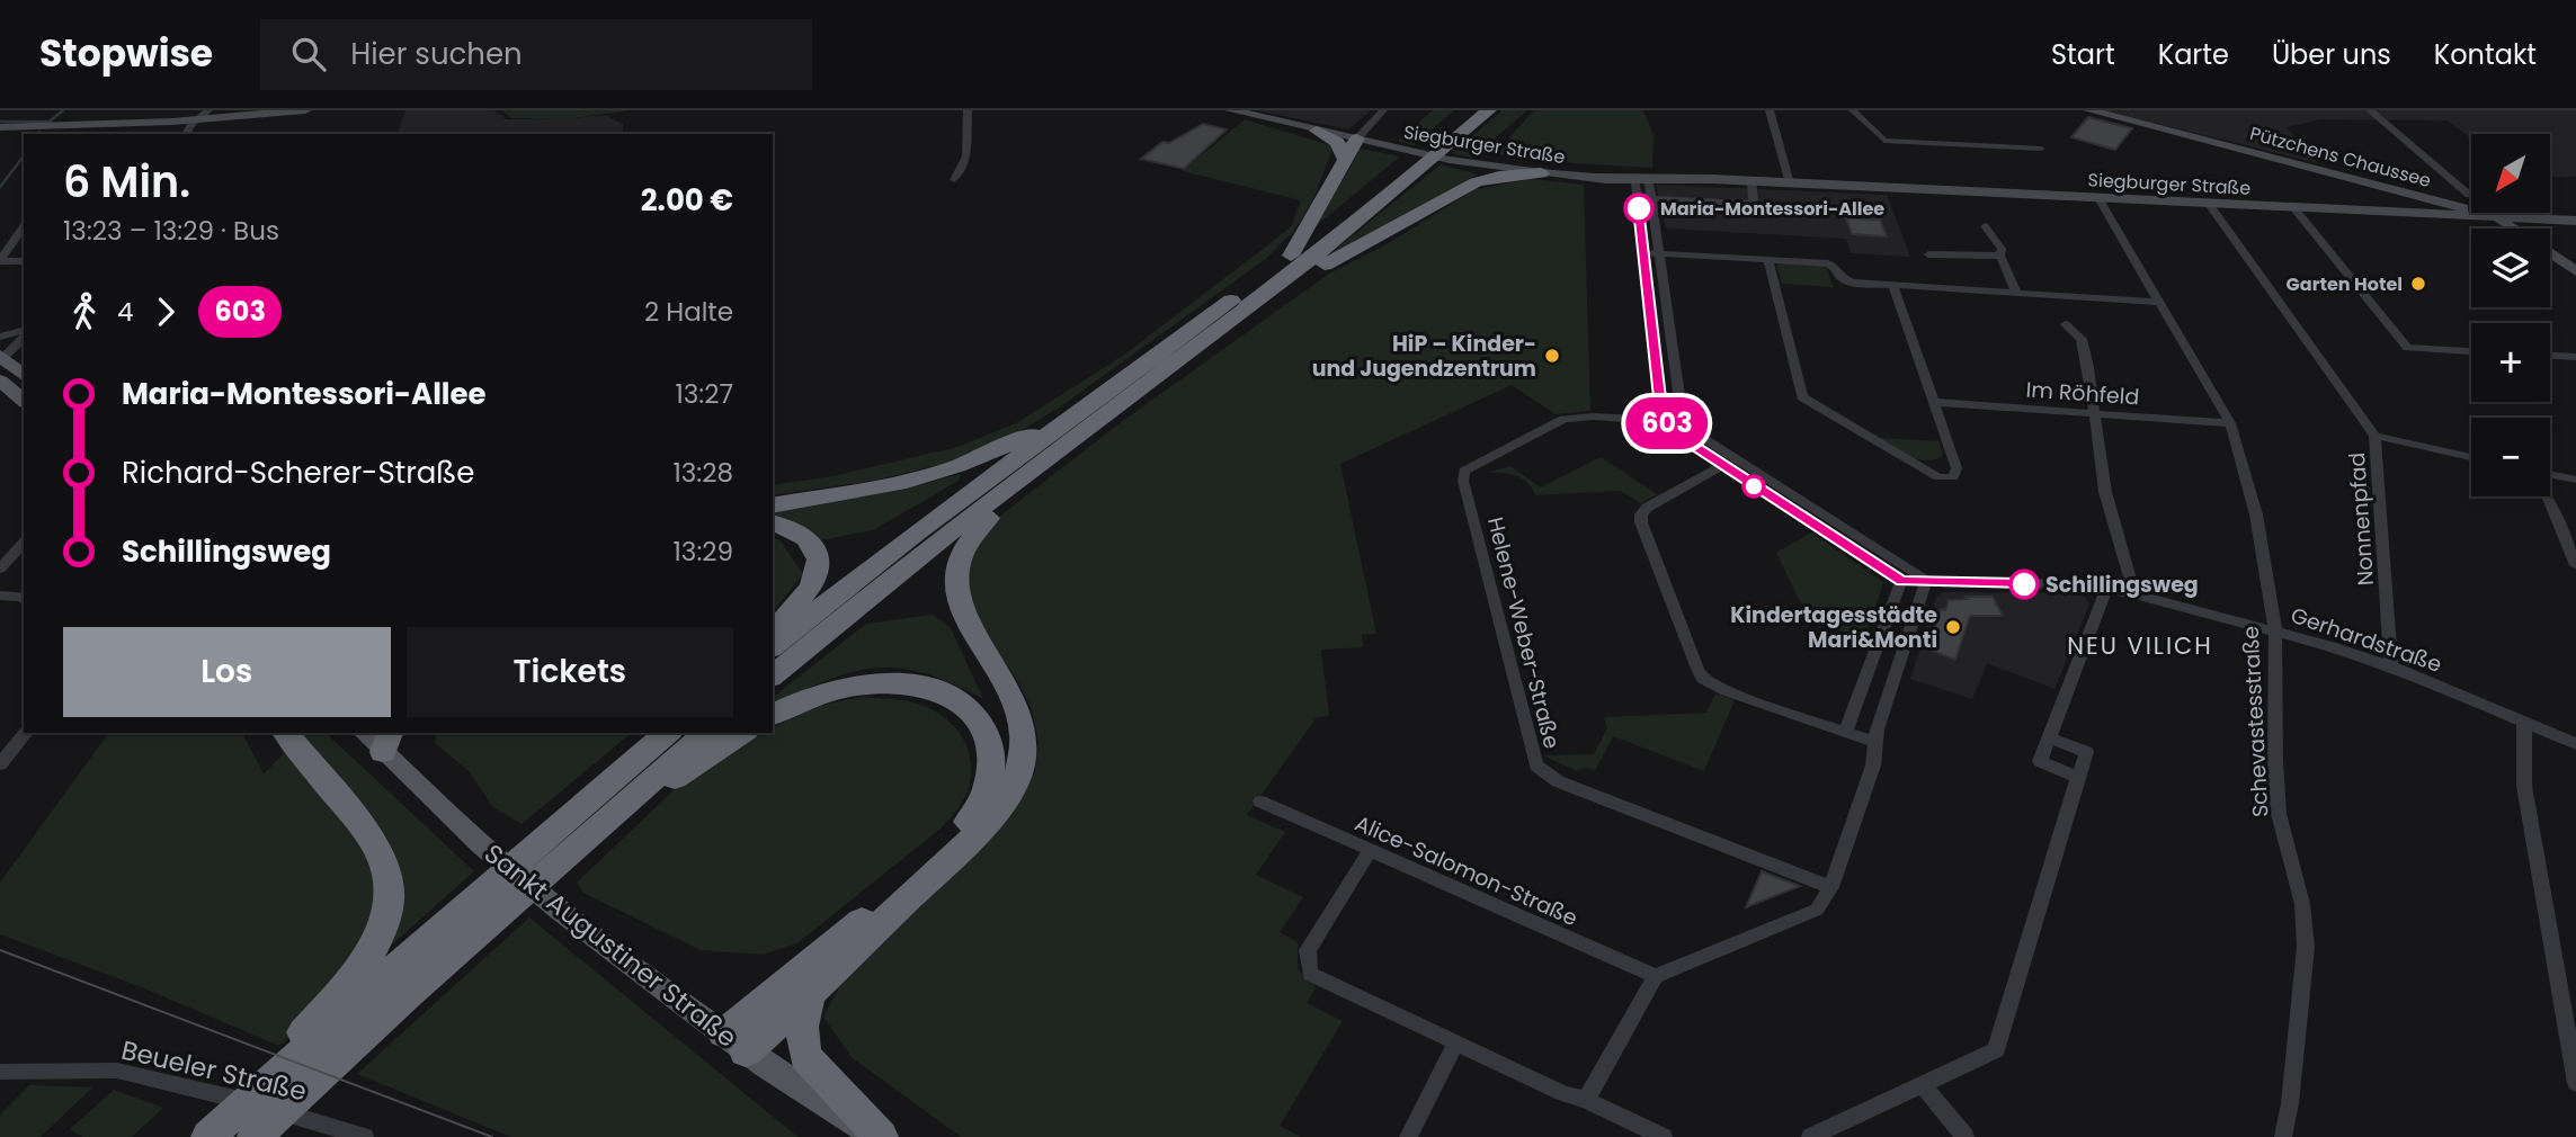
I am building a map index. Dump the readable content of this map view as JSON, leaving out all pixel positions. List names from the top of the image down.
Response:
{
  "streets": {
    "main road": ["Siegburger Straße", "Pützchens Chaussee", "Sankt Augustiner Straße"],
    "street": [
      "Im Röhfeld",
      "Nonnenpfad",
      "Helene-Weber-Straße",
      "Gerhardstraße",
      "Schevastesstraße",
      "Alice-Salomon-Straße",
      "Beueler Straße"
    ]
  },
  "crossings": [
    ["Siegburger Straße", "Pützchens Chaussee"],
    ["Siegburger Straße", "Schevastesstraße"],
    ["Im Röhfeld", "Schevastesstraße"],
    ["Nonnenpfad", "Gerhardstraße"],
    ["Gerhardstraße", "Schevastesstraße"]
  ],
  "districts": ["NEU VILICH"],
  "places": [
    "Maria-Montessori-Allee",
    "Garten Hotel",
    "HiP – Kinder- und Jugendzentrum",
    "Schillingsweg",
    "Kindertagesstädte Mari&Monti"
  ],
  "lines": ["bus line 603"],
  "north": "bottom left",
  "page": {
    "header": "Stopwise",
    "search": "Hier suchen",
    "nav": [
      "Start",
      "Karte",
      "Über uns",
      "Kontakt"
    ],
    "on_map": "603",
    "map_buttons": ["+", "−"],
    "heading": ["6 Min.", "13:23 – 13:29 · Bus", "2.00 €"],
    "legs": ["4", "603", "2 Halte"],
    "list": [
      {
        "name": "Maria-Montessori-Allee",
        "value": "13:27"
      },
      {
        "name": "Richard-Scherer-Straße",
        "value": "13:28"
      },
      {
        "name": "Schillingsweg",
        "value": "13:29"
      }
    ],
    "buttons": ["Los", "Tickets"]
  }
}
